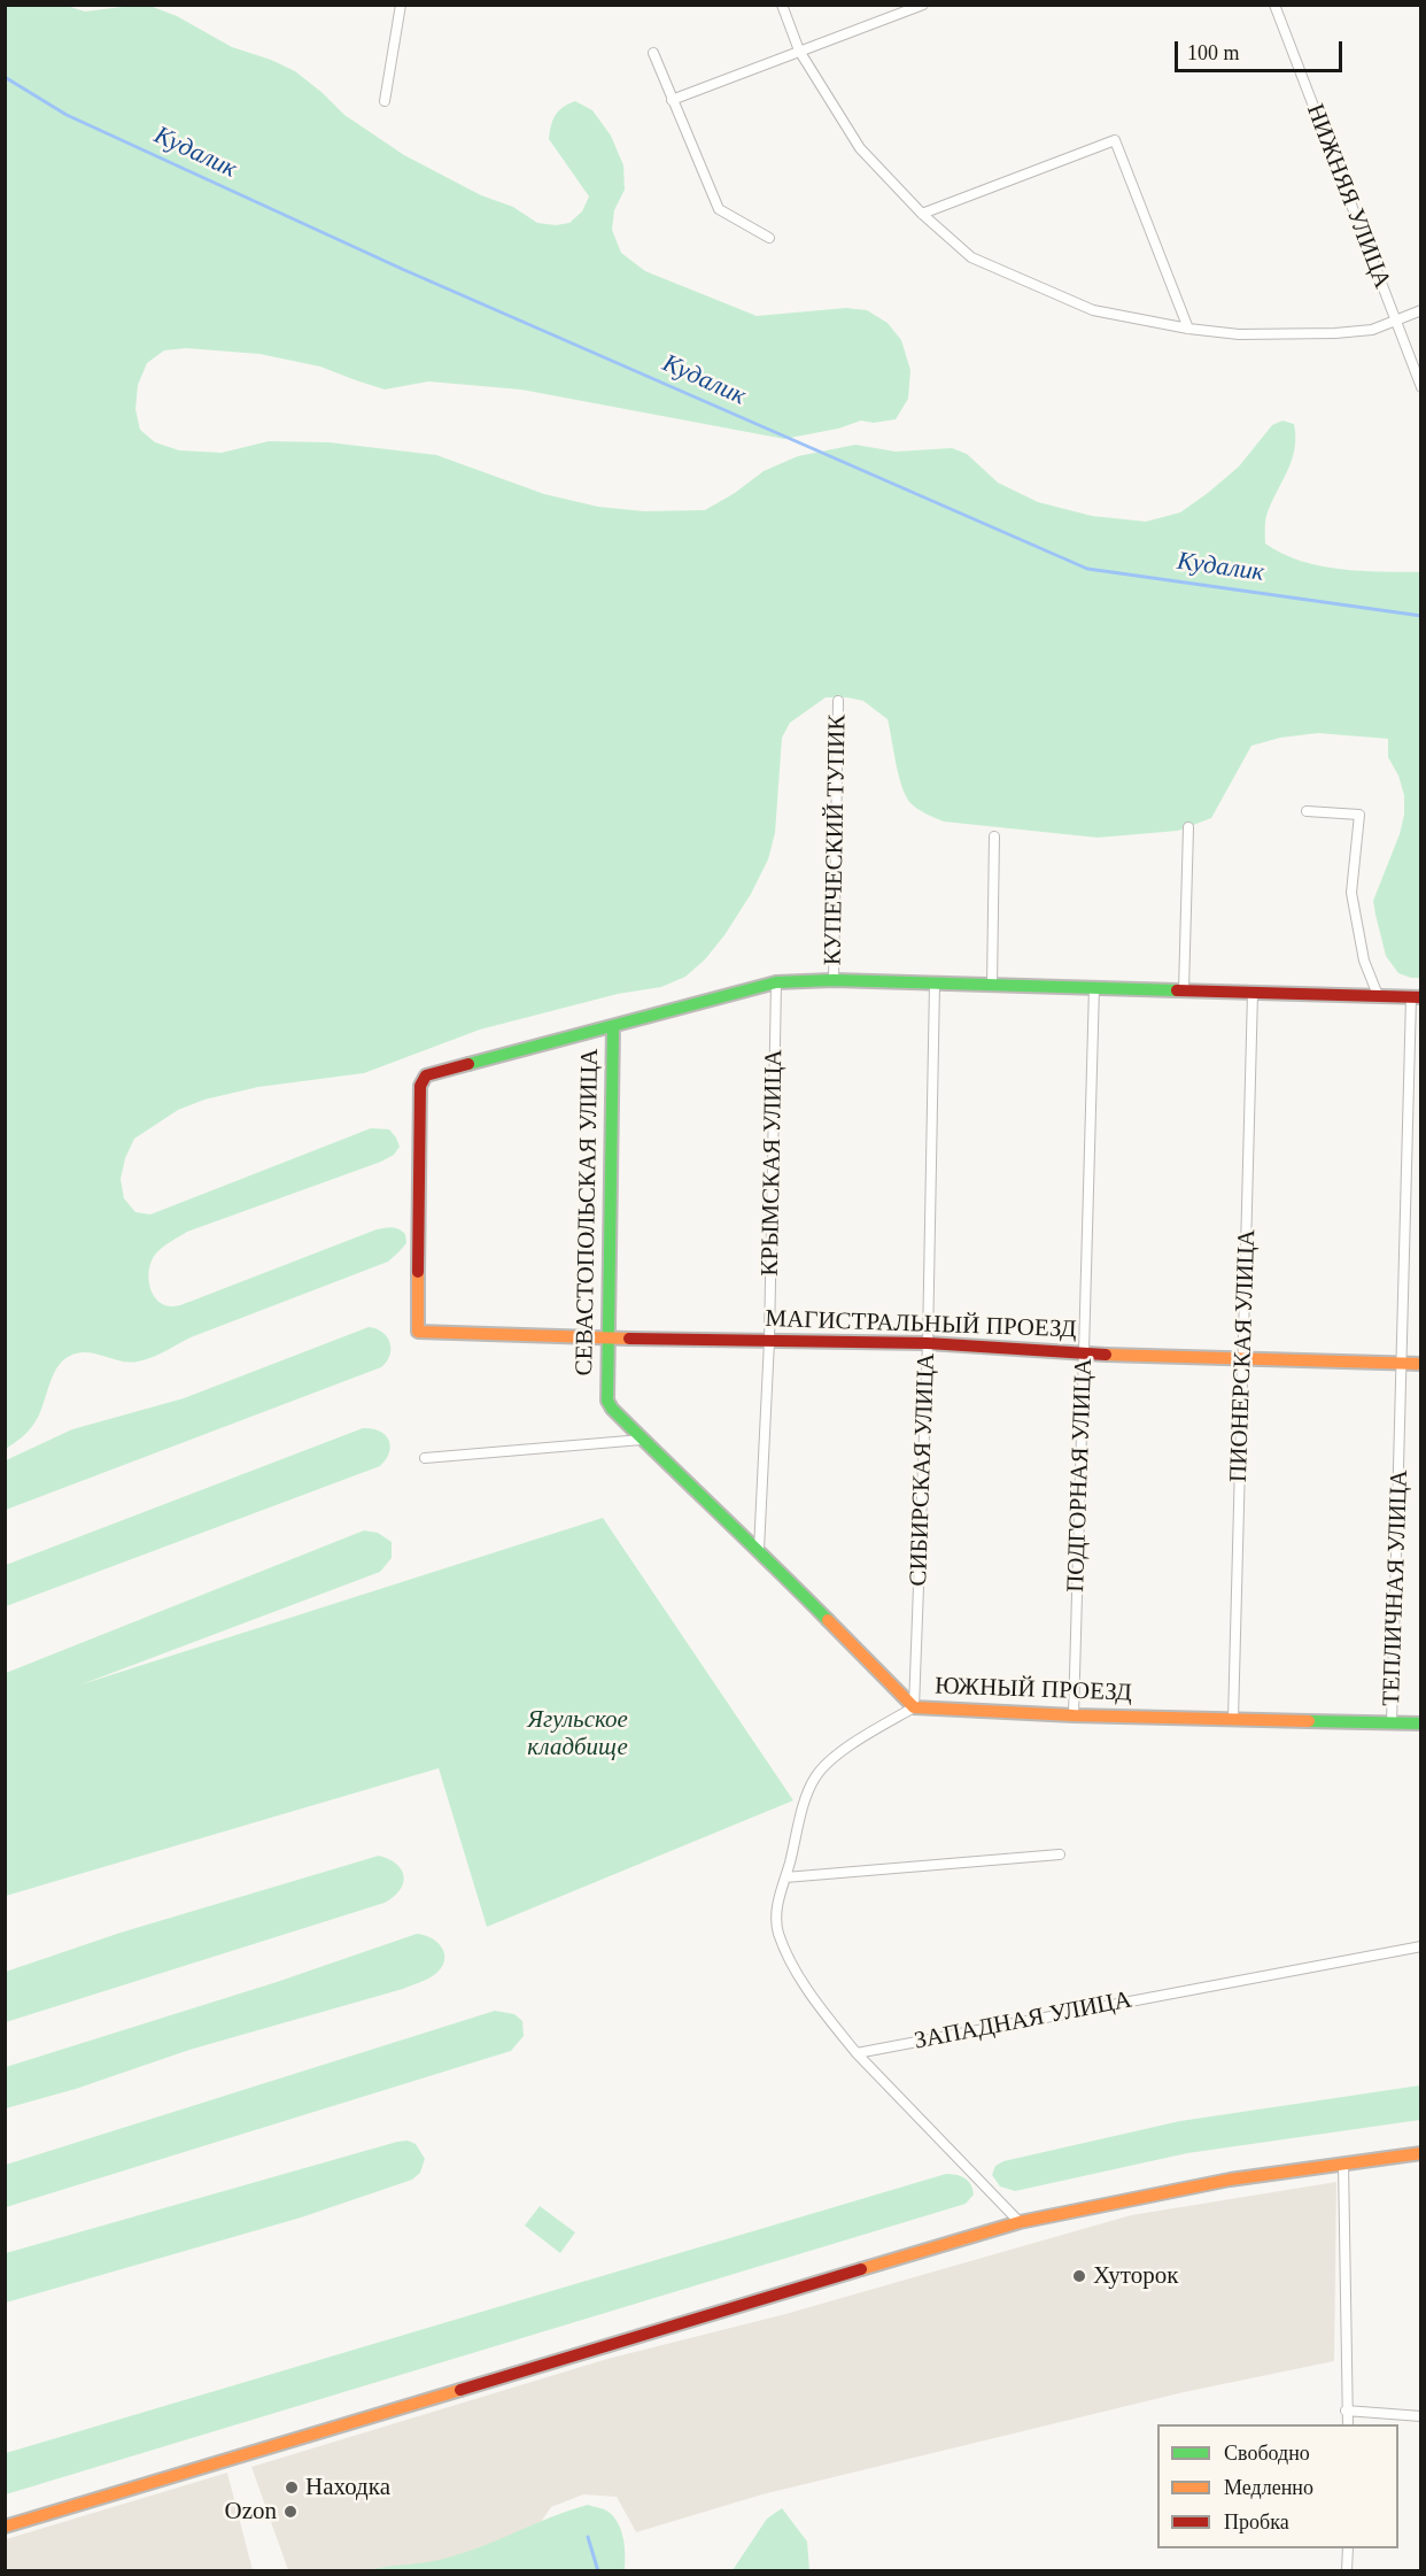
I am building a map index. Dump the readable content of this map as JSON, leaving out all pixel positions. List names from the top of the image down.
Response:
{
  "streets": {
    "street": [
      "НИЖНЯЯ УЛИЦА",
      "КУПЕЧЕСКИЙ ТУПИК",
      "КРЫМСКАЯ УЛИЦА",
      "СЕВАСТОПОЛЬСКАЯ УЛИЦА",
      "МАГИСТРАЛЬНЫЙ ПРОЕЗД",
      "ПИОНЕРСКАЯ УЛИЦА",
      "СИБИРСКАЯ УЛИЦА",
      "ПОДГОРНАЯ УЛИЦА",
      "ТЕПЛИЧНАЯ УЛИЦА",
      "ЮЖНЫЙ ПРОЕЗД",
      "ЗАПАДНАЯ УЛИЦА"
    ]
  },
  "crossings": [
    ["КРЫМСКАЯ УЛИЦА", "МАГИСТРАЛЬНЫЙ ПРОЕЗД"],
    ["КРЫМСКАЯ УЛИЦА", "ЮЖНЫЙ ПРОЕЗД"],
    ["СЕВАСТОПОЛЬСКАЯ УЛИЦА", "МАГИСТРАЛЬНЫЙ ПРОЕЗД"],
    ["СЕВАСТОПОЛЬСКАЯ УЛИЦА", "ЮЖНЫЙ ПРОЕЗД"],
    ["МАГИСТРАЛЬНЫЙ ПРОЕЗД", "ПИОНЕРСКАЯ УЛИЦА"],
    ["МАГИСТРАЛЬНЫЙ ПРОЕЗД", "СИБИРСКАЯ УЛИЦА"],
    ["МАГИСТРАЛЬНЫЙ ПРОЕЗД", "ПОДГОРНАЯ УЛИЦА"],
    ["МАГИСТРАЛЬНЫЙ ПРОЕЗД", "ТЕПЛИЧНАЯ УЛИЦА"],
    ["ПИОНЕРСКАЯ УЛИЦА", "ЮЖНЫЙ ПРОЕЗД"],
    ["СИБИРСКАЯ УЛИЦА", "ЮЖНЫЙ ПРОЕЗД"],
    ["ПОДГОРНАЯ УЛИЦА", "ЮЖНЫЙ ПРОЕЗД"],
    ["ТЕПЛИЧНАЯ УЛИЦА", "ЮЖНЫЙ ПРОЕЗД"]
  ],
  "water": ["Кудалик"],
  "parks": ["Ягульское кладбище"],
  "places": ["Хуторок", "Находка", "Ozon"],
  "legend": ["Свободно", "Медленно", "Пробка"],
  "scale_bar": "100 m"
}
